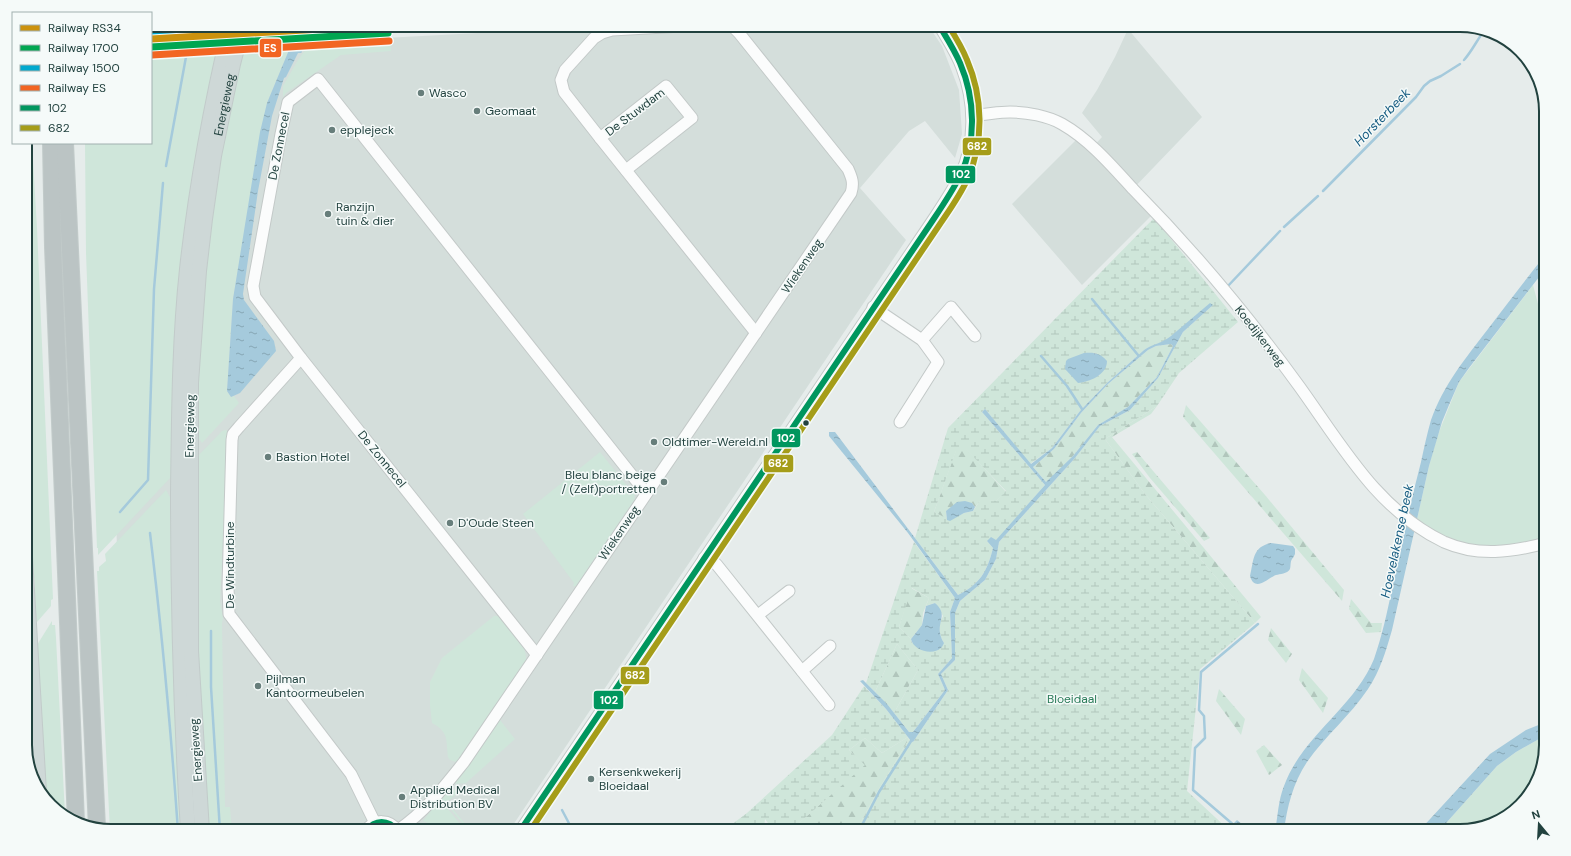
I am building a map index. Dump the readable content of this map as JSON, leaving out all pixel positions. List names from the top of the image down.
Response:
{
  "streets": {
    "main road": ["Energieweg"],
    "street": [
      "De Stuwdam",
      "De Zonnecel",
      "Wiekenweg",
      "Koedijkerweg",
      "De Windturbine"
    ]
  },
  "crossings": [
    ["De Stuwdam", "Wiekenweg"],
    ["De Zonnecel", "Wiekenweg"],
    ["De Zonnecel", "De Windturbine"]
  ],
  "water": ["Horsterbeek", "Hoevelakense beek"],
  "parks": ["Bloeidaal"],
  "places": [
    "Wasco",
    "Geomaat",
    "epplejeck",
    "Ranzijn tuin & dier",
    "Oldtimer-Wereld.nl",
    "Bastion Hotel",
    "Bleu blanc beige / (Zelf)portretten",
    "D'Oude Steen",
    "Pijlman Kantoormeubelen",
    "Kersenkwekerij Bloeidaal",
    "Applied Medical Distribution BV"
  ],
  "lines": [
    "rail line RS34",
    "transit line 102",
    "transit line 682",
    "rail line 1700",
    "rail line ES"
  ],
  "legend": [
    "Railway RS34",
    "Railway 1700",
    "Railway 1500",
    "Railway ES",
    "102",
    "682"
  ],
  "north": "top"
}
